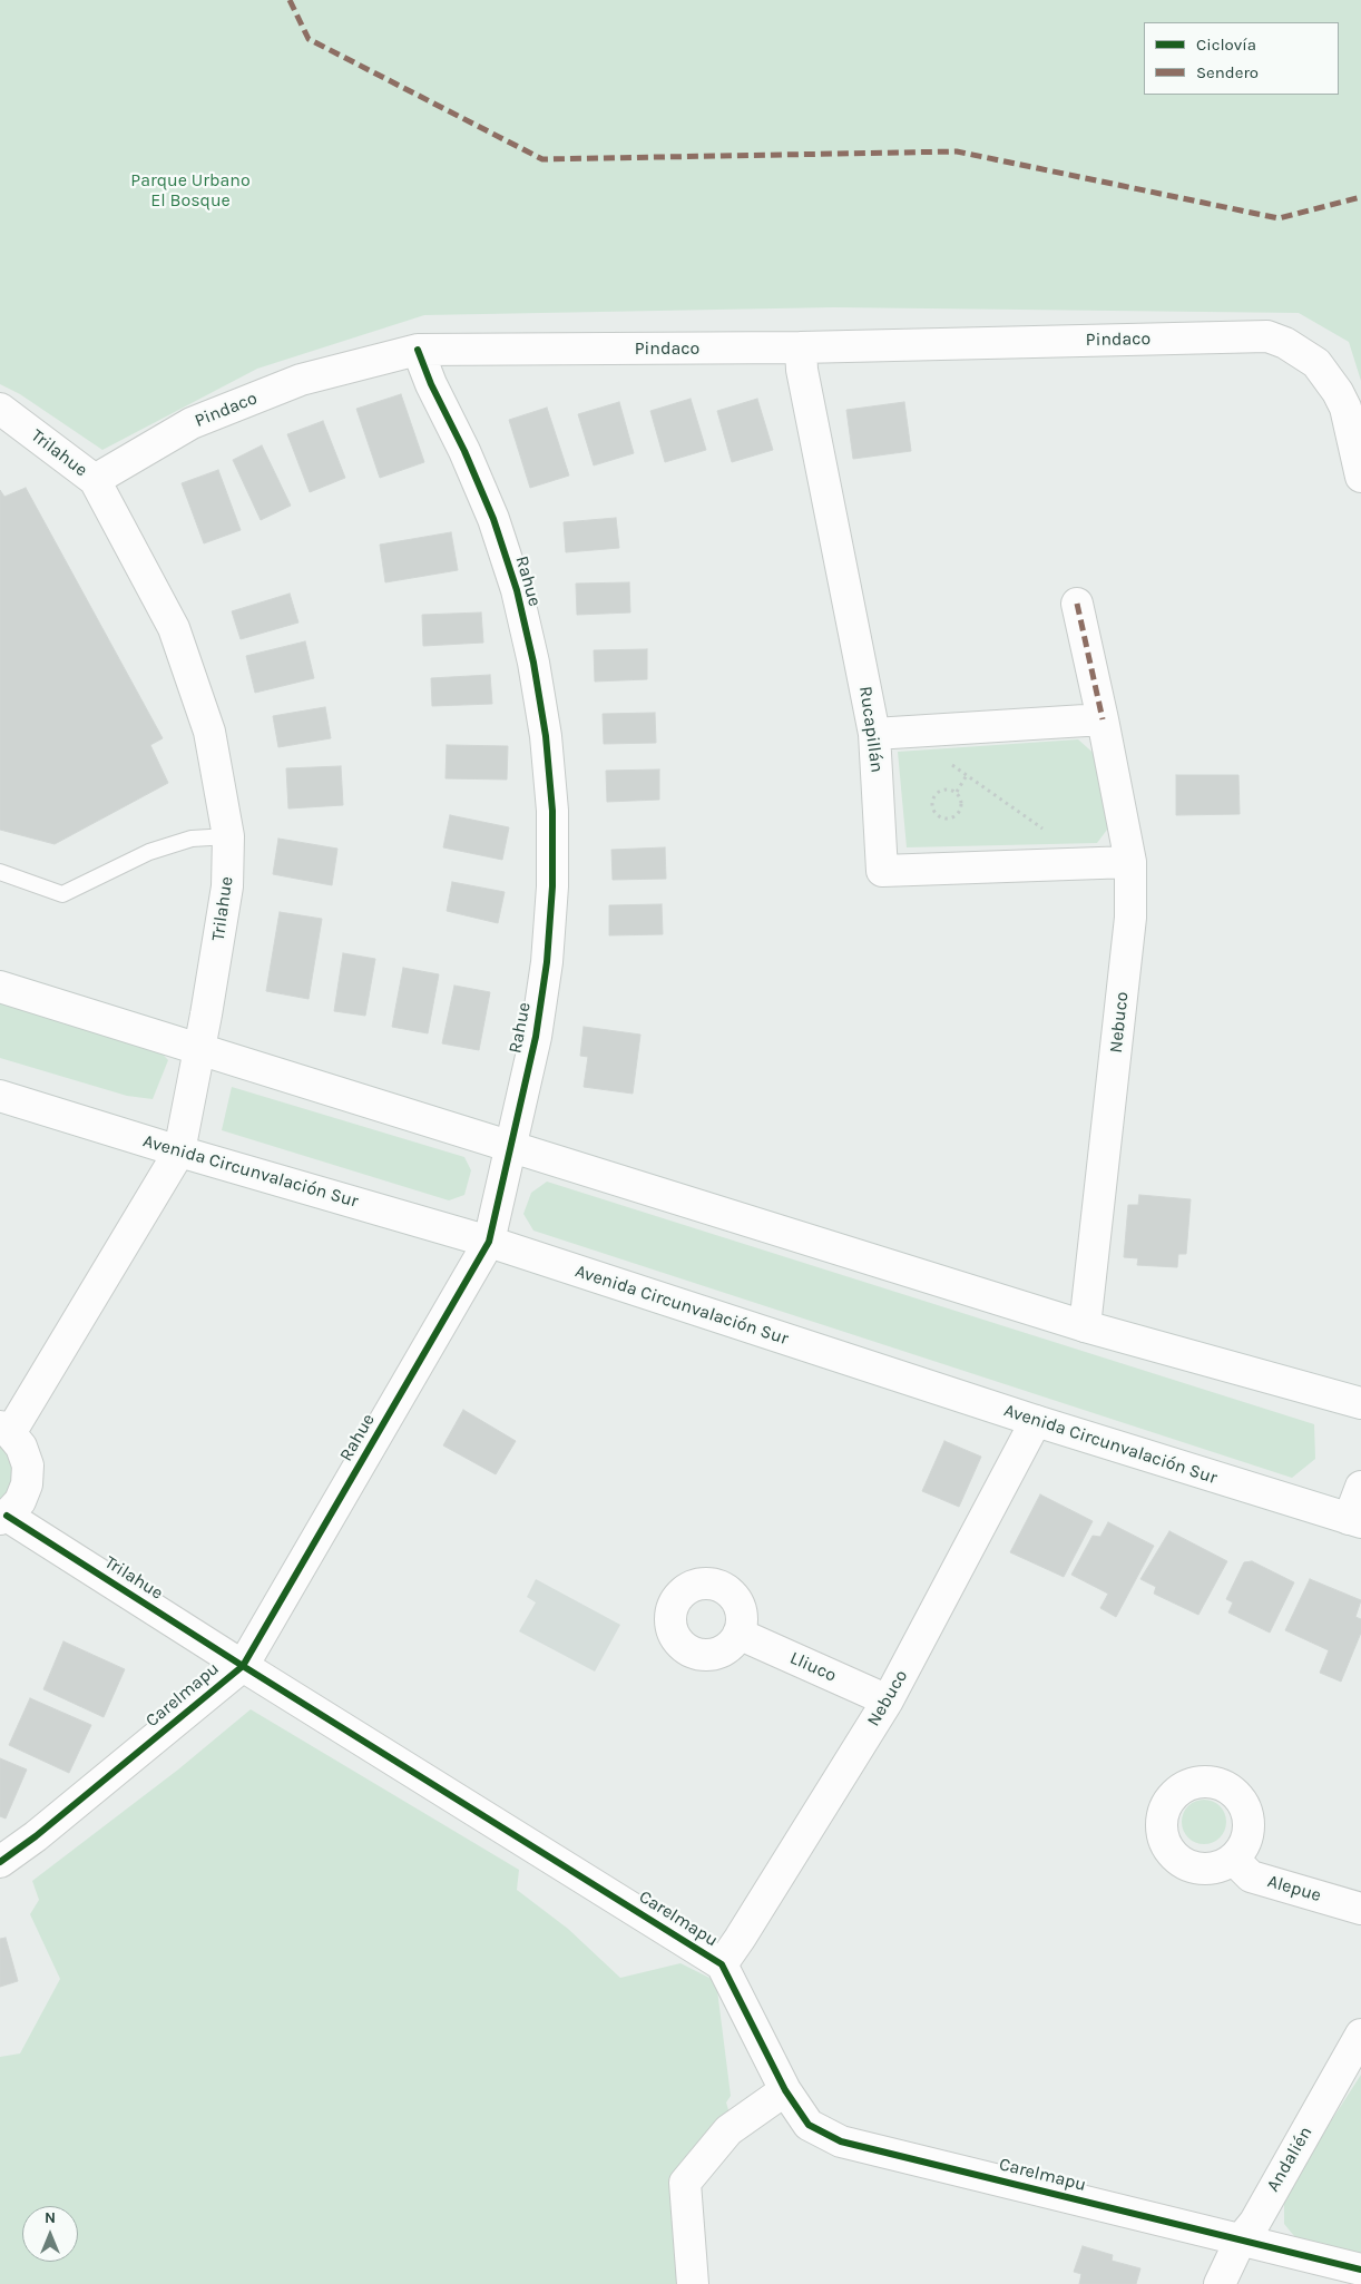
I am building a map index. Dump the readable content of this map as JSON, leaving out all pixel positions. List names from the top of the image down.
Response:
{
  "streets": {
    "street": [
      "Pindaco",
      "Trilahue",
      "Rahue",
      "Rucapillán",
      "Nebuco",
      "Avenida Circunvalación Sur",
      "Lliuco",
      "Carelmapu",
      "Alepue",
      "Andalién"
    ]
  },
  "crossings": [
    ["Pindaco", "Trilahue"],
    ["Pindaco", "Rahue"],
    ["Pindaco", "Rucapillán"],
    ["Trilahue", "Rahue"],
    ["Trilahue", "Avenida Circunvalación Sur"],
    ["Trilahue", "Carelmapu"],
    ["Rahue", "Avenida Circunvalación Sur"],
    ["Rahue", "Carelmapu"],
    ["Rucapillán", "Nebuco"],
    ["Nebuco", "Avenida Circunvalación Sur"],
    ["Nebuco", "Lliuco"],
    ["Nebuco", "Carelmapu"],
    ["Carelmapu", "Andalién"]
  ],
  "parks": ["Parque Urbano El Bosque"],
  "legend": ["Ciclovía", "Sendero"],
  "north": "top"
}
